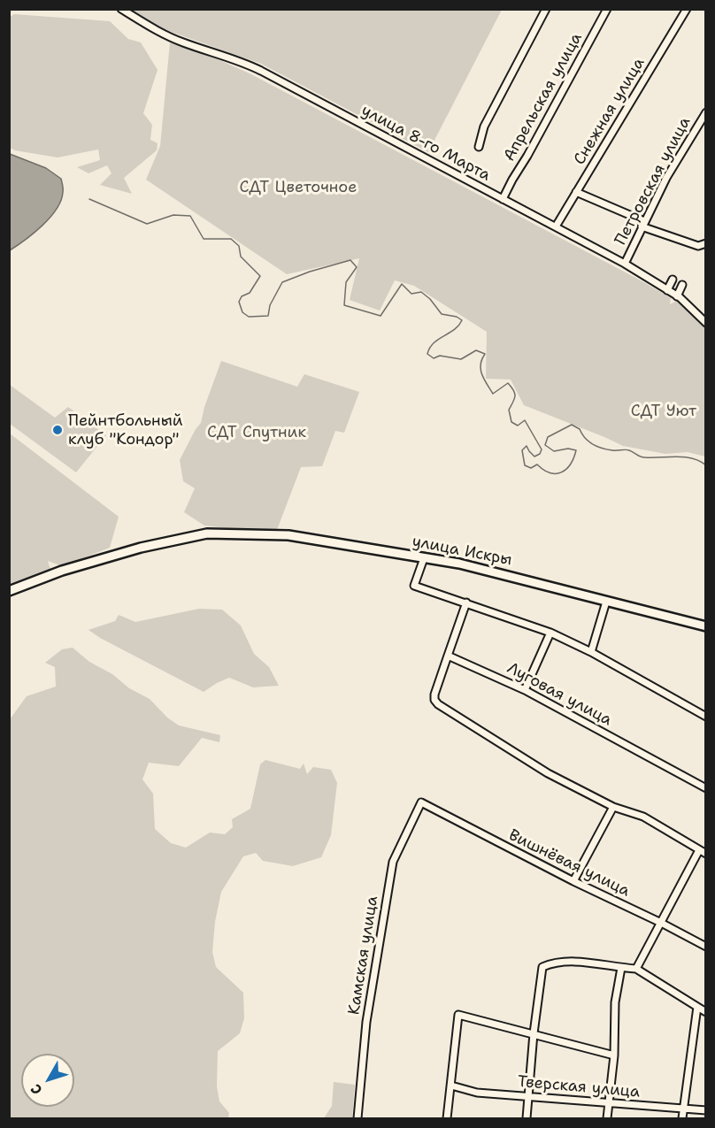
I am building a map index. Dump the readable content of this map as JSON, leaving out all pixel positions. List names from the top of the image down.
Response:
{
  "streets": {
    "main road": ["улица Искры"],
    "street": [
      "Апрельская улица",
      "Снежная улица",
      "улица 8-го Марта",
      "Петровская улица",
      "Луговая улица",
      "Вишнёвая улица",
      "Камская улица",
      "Тверская улица"
    ]
  },
  "crossings": [
    ["Апрельская улица", "улица 8-го Марта"],
    ["Снежная улица", "улица 8-го Марта"],
    ["улица 8-го Марта", "Петровская улица"],
    ["Вишнёвая улица", "Камская улица"]
  ],
  "parks": ["СДТ Цветочное", "СДТ Уют", "СДТ Спутник"],
  "places": ["Пейнтбольный клуб \"Кондор\""],
  "north": "bottom left"
}
